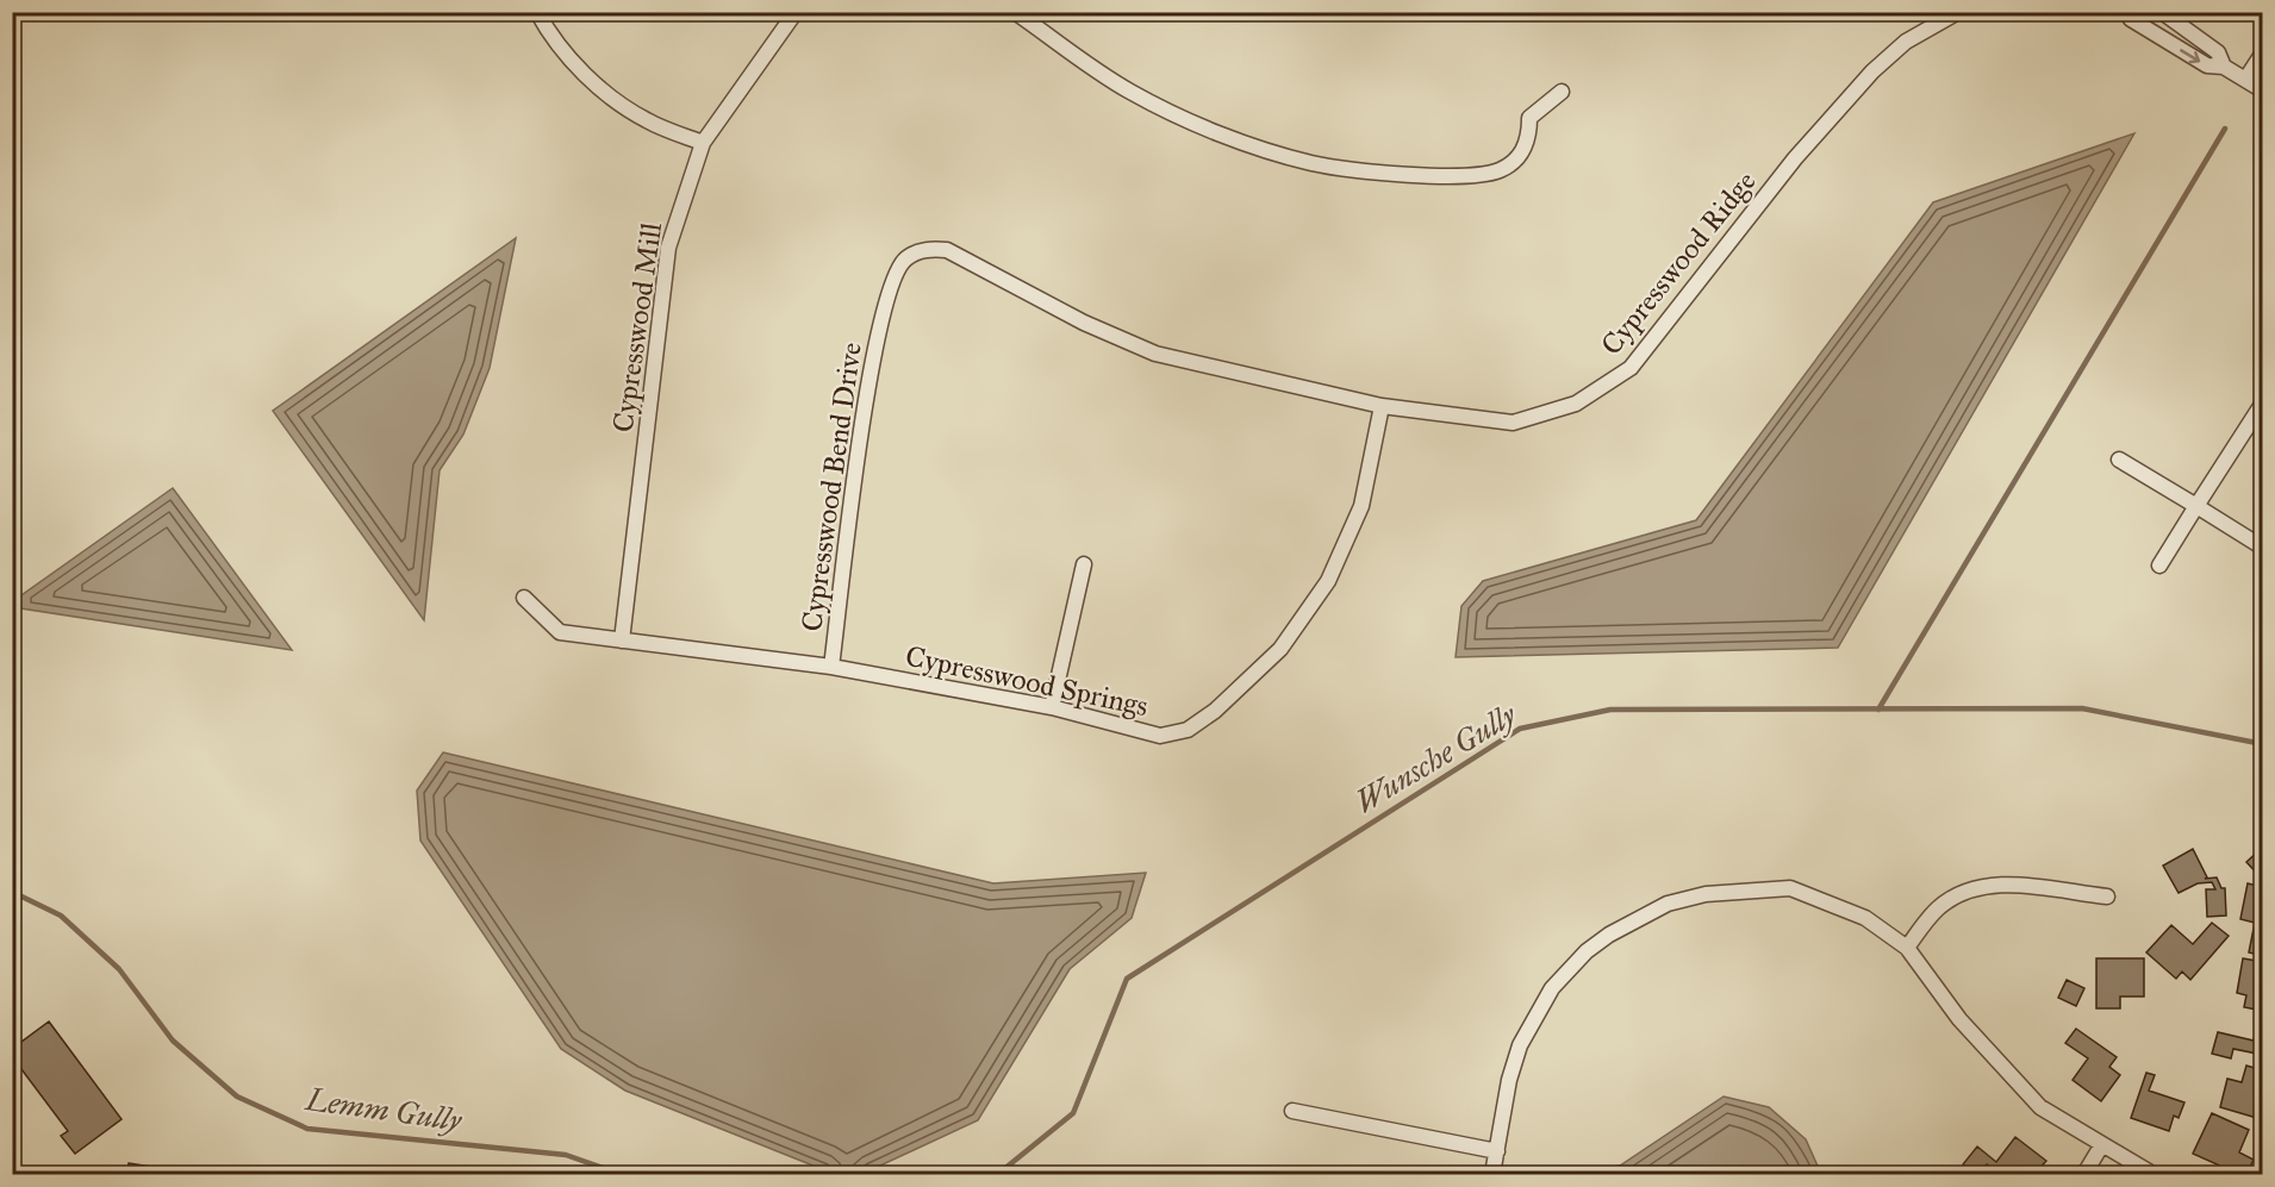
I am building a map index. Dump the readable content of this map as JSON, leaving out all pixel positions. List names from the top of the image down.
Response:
{
  "streets": {
    "street": [
      "Cypresswood Ridge",
      "Cypresswood Mill",
      "Cypresswood Bend Drive",
      "Cypresswood Springs"
    ]
  },
  "crossings": [
    ["Cypresswood Ridge", "Cypresswood Bend Drive"],
    ["Cypresswood Ridge", "Cypresswood Springs"],
    ["Cypresswood Mill", "Cypresswood Springs"],
    ["Cypresswood Bend Drive", "Cypresswood Springs"]
  ],
  "water": ["Wunsche Gully", "Lemm Gully"]
}
